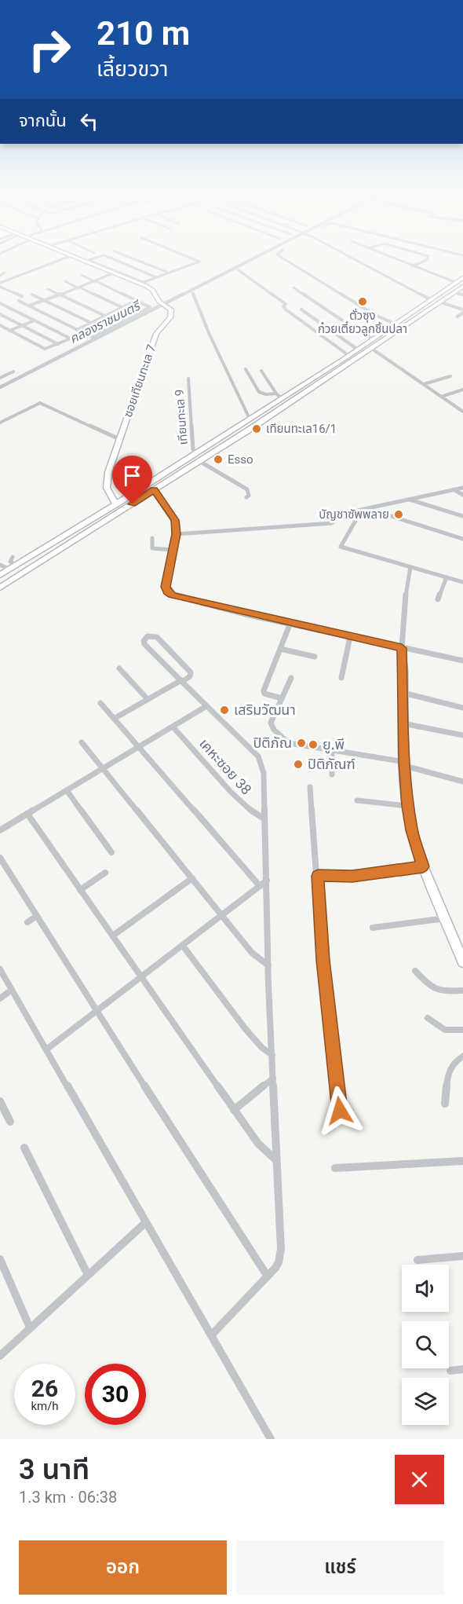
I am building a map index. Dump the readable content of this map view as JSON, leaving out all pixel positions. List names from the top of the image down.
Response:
{
  "streets": {
    "main road": ["ซอยเทียนทะเล 7"],
    "street": ["เทียนทะเล 9", "เคหะซอย 38"]
  },
  "water": ["คลองราชมนตรี"],
  "places": [
    "ตั่วซุง ก๋วยเตี๋ยวลูกชิ้นปลา",
    "เทียนทะเล16/1",
    "Esso",
    "บัญชาซัพพลาย",
    "เสริมวัฒนา",
    "ปิติภัณ",
    "ยู.พี",
    "ปิติภัณฑ์"
  ],
  "page": {
    "turn": ["210 m", "เลี้ยวขวา"],
    "then": "จากนั้น",
    "speed": "26 km/h",
    "limit": "30",
    "heading": ["3 นาที", "1.3 km · 06:38"],
    "buttons": ["ออก", "แชร์"]
  }
}
